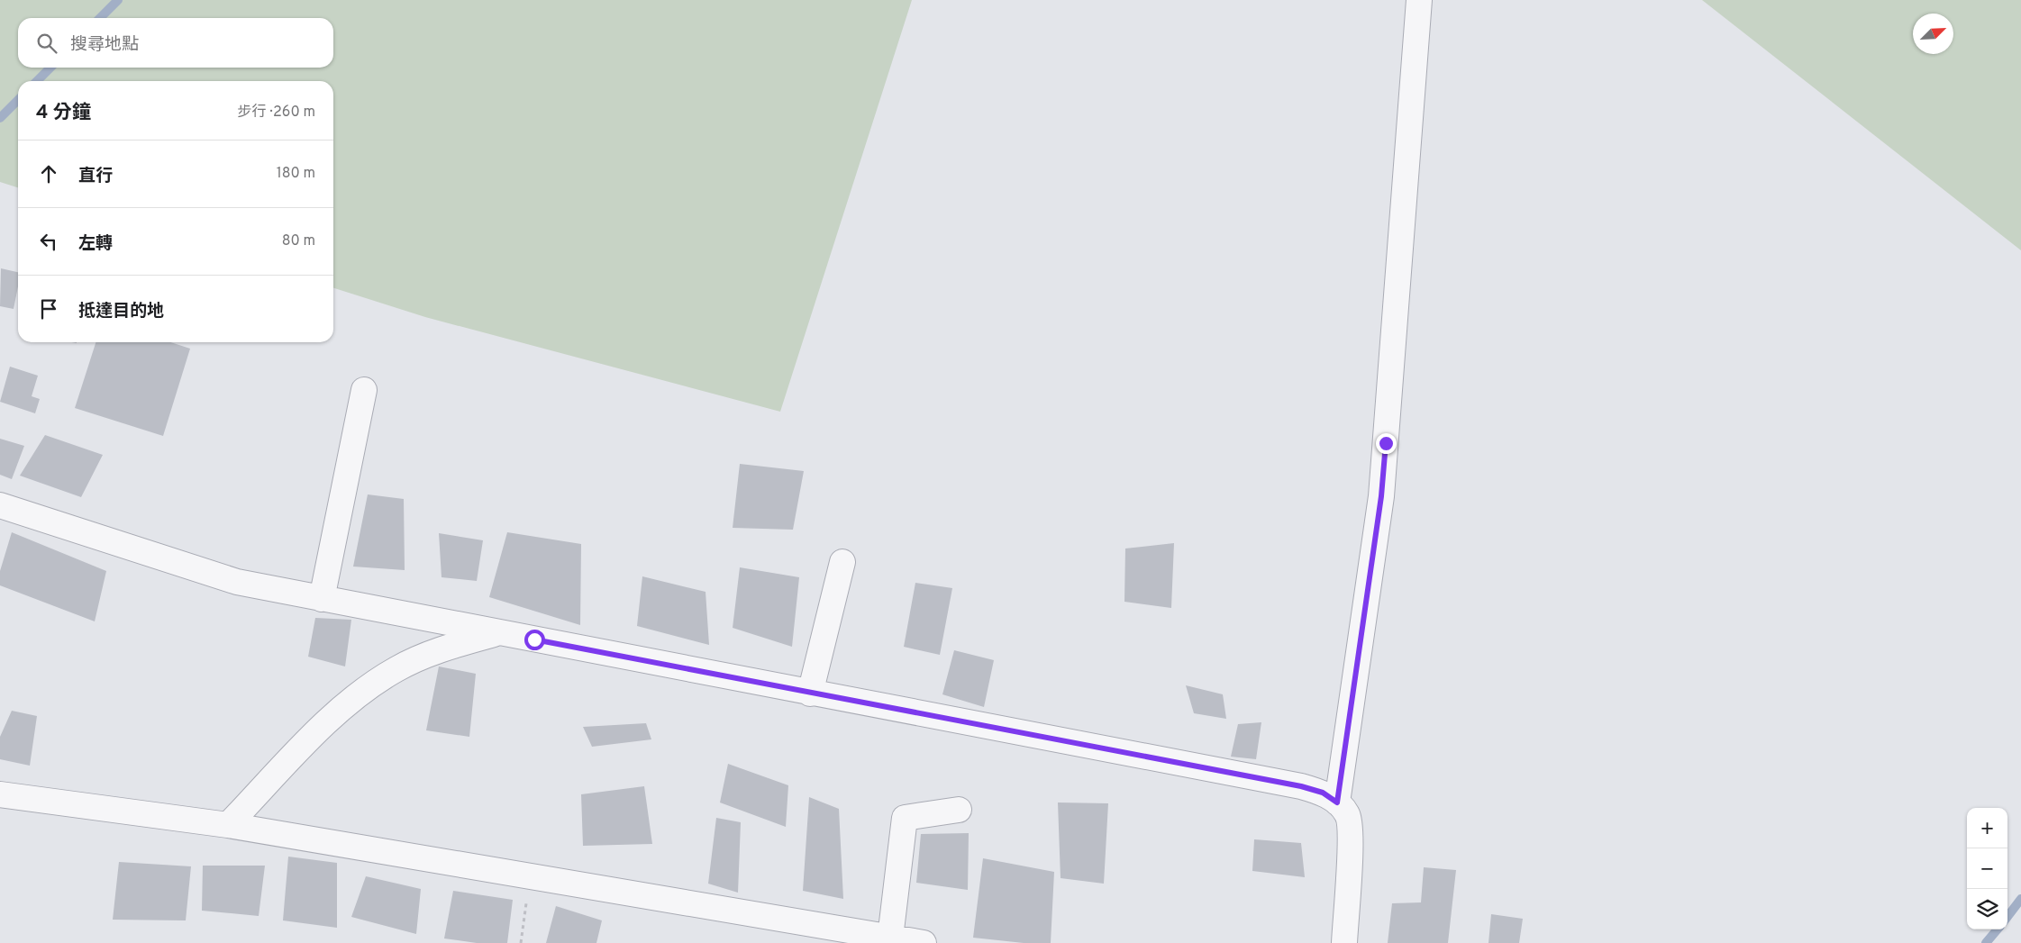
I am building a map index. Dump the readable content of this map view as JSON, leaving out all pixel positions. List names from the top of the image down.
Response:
{
  "north": "top right",
  "page": {
    "search": "搜尋地點",
    "heading": ["4 分鐘", "步行 · 260 m"],
    "list": [
      ["直行", "180 m"],
      ["左轉", "80 m"],
      "抵達目的地"
    ],
    "map_buttons": ["+", "−"]
  }
}
